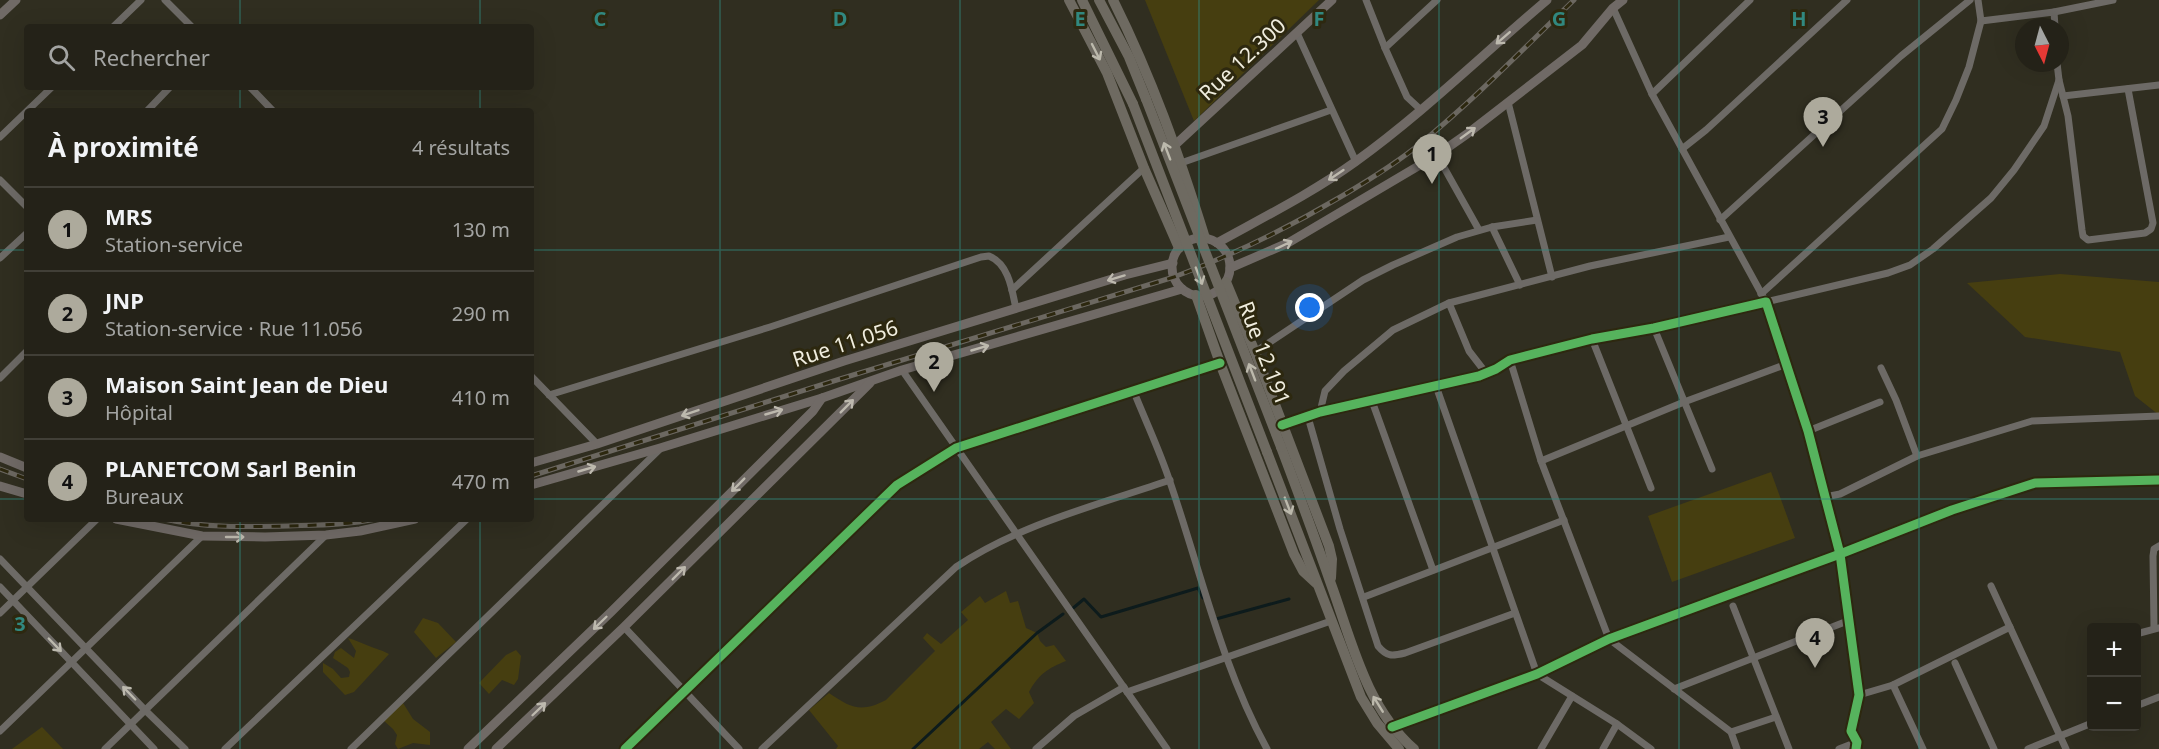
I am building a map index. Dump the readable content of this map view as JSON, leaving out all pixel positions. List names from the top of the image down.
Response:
{
  "streets": {
    "main road": ["Rue 12.300", "Rue 11.056", "Rue 12.191"]
  },
  "north": "bottom",
  "page": {
    "search": "Rechercher",
    "pins": [
      "3",
      "1",
      "2",
      "4"
    ],
    "heading": ["À proximité", "4 résultats"],
    "list": [
      {
        "mark": "1",
        "name": "MRS",
        "note": "Station-service",
        "value": "130 m"
      },
      {
        "mark": "2",
        "name": "JNP",
        "note": "Station-service · Rue 11.056",
        "value": "290 m"
      },
      {
        "mark": "3",
        "name": "Maison Saint Jean de Dieu",
        "note": "Hôpital",
        "value": "410 m"
      },
      {
        "mark": "4",
        "name": "PLANETCOM Sarl Benin",
        "note": "Bureaux",
        "value": "470 m"
      }
    ],
    "map_buttons": ["+", "−"]
  },
  "grid": {
    "columns": [
      "C",
      "D",
      "E",
      "F",
      "G",
      "H"
    ],
    "rows": ["3"]
  }
}
